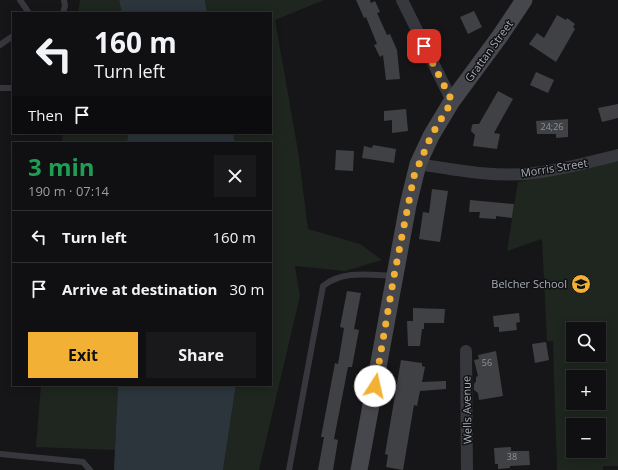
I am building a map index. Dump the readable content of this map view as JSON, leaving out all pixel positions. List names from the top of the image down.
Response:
{
  "streets": {
    "main road": ["Grattan Street"],
    "street": ["Morris Street", "Wells Avenue"]
  },
  "crossings": [
    ["Grattan Street", "Morris Street"]
  ],
  "places": {
    "school or university": ["Belcher School"]
  },
  "house_numbers": ["24;26", "56", "38"],
  "page": {
    "turn": ["160 m", "Turn left"],
    "then": "Then",
    "heading": ["3 min", "190 m · 07:14"],
    "list": [
      {
        "name": "Turn left",
        "value": "160 m"
      },
      {
        "name": "Arrive at destination",
        "value": "30 m"
      }
    ],
    "map_buttons": ["+", "−"],
    "buttons": ["Exit", "Share"]
  }
}
